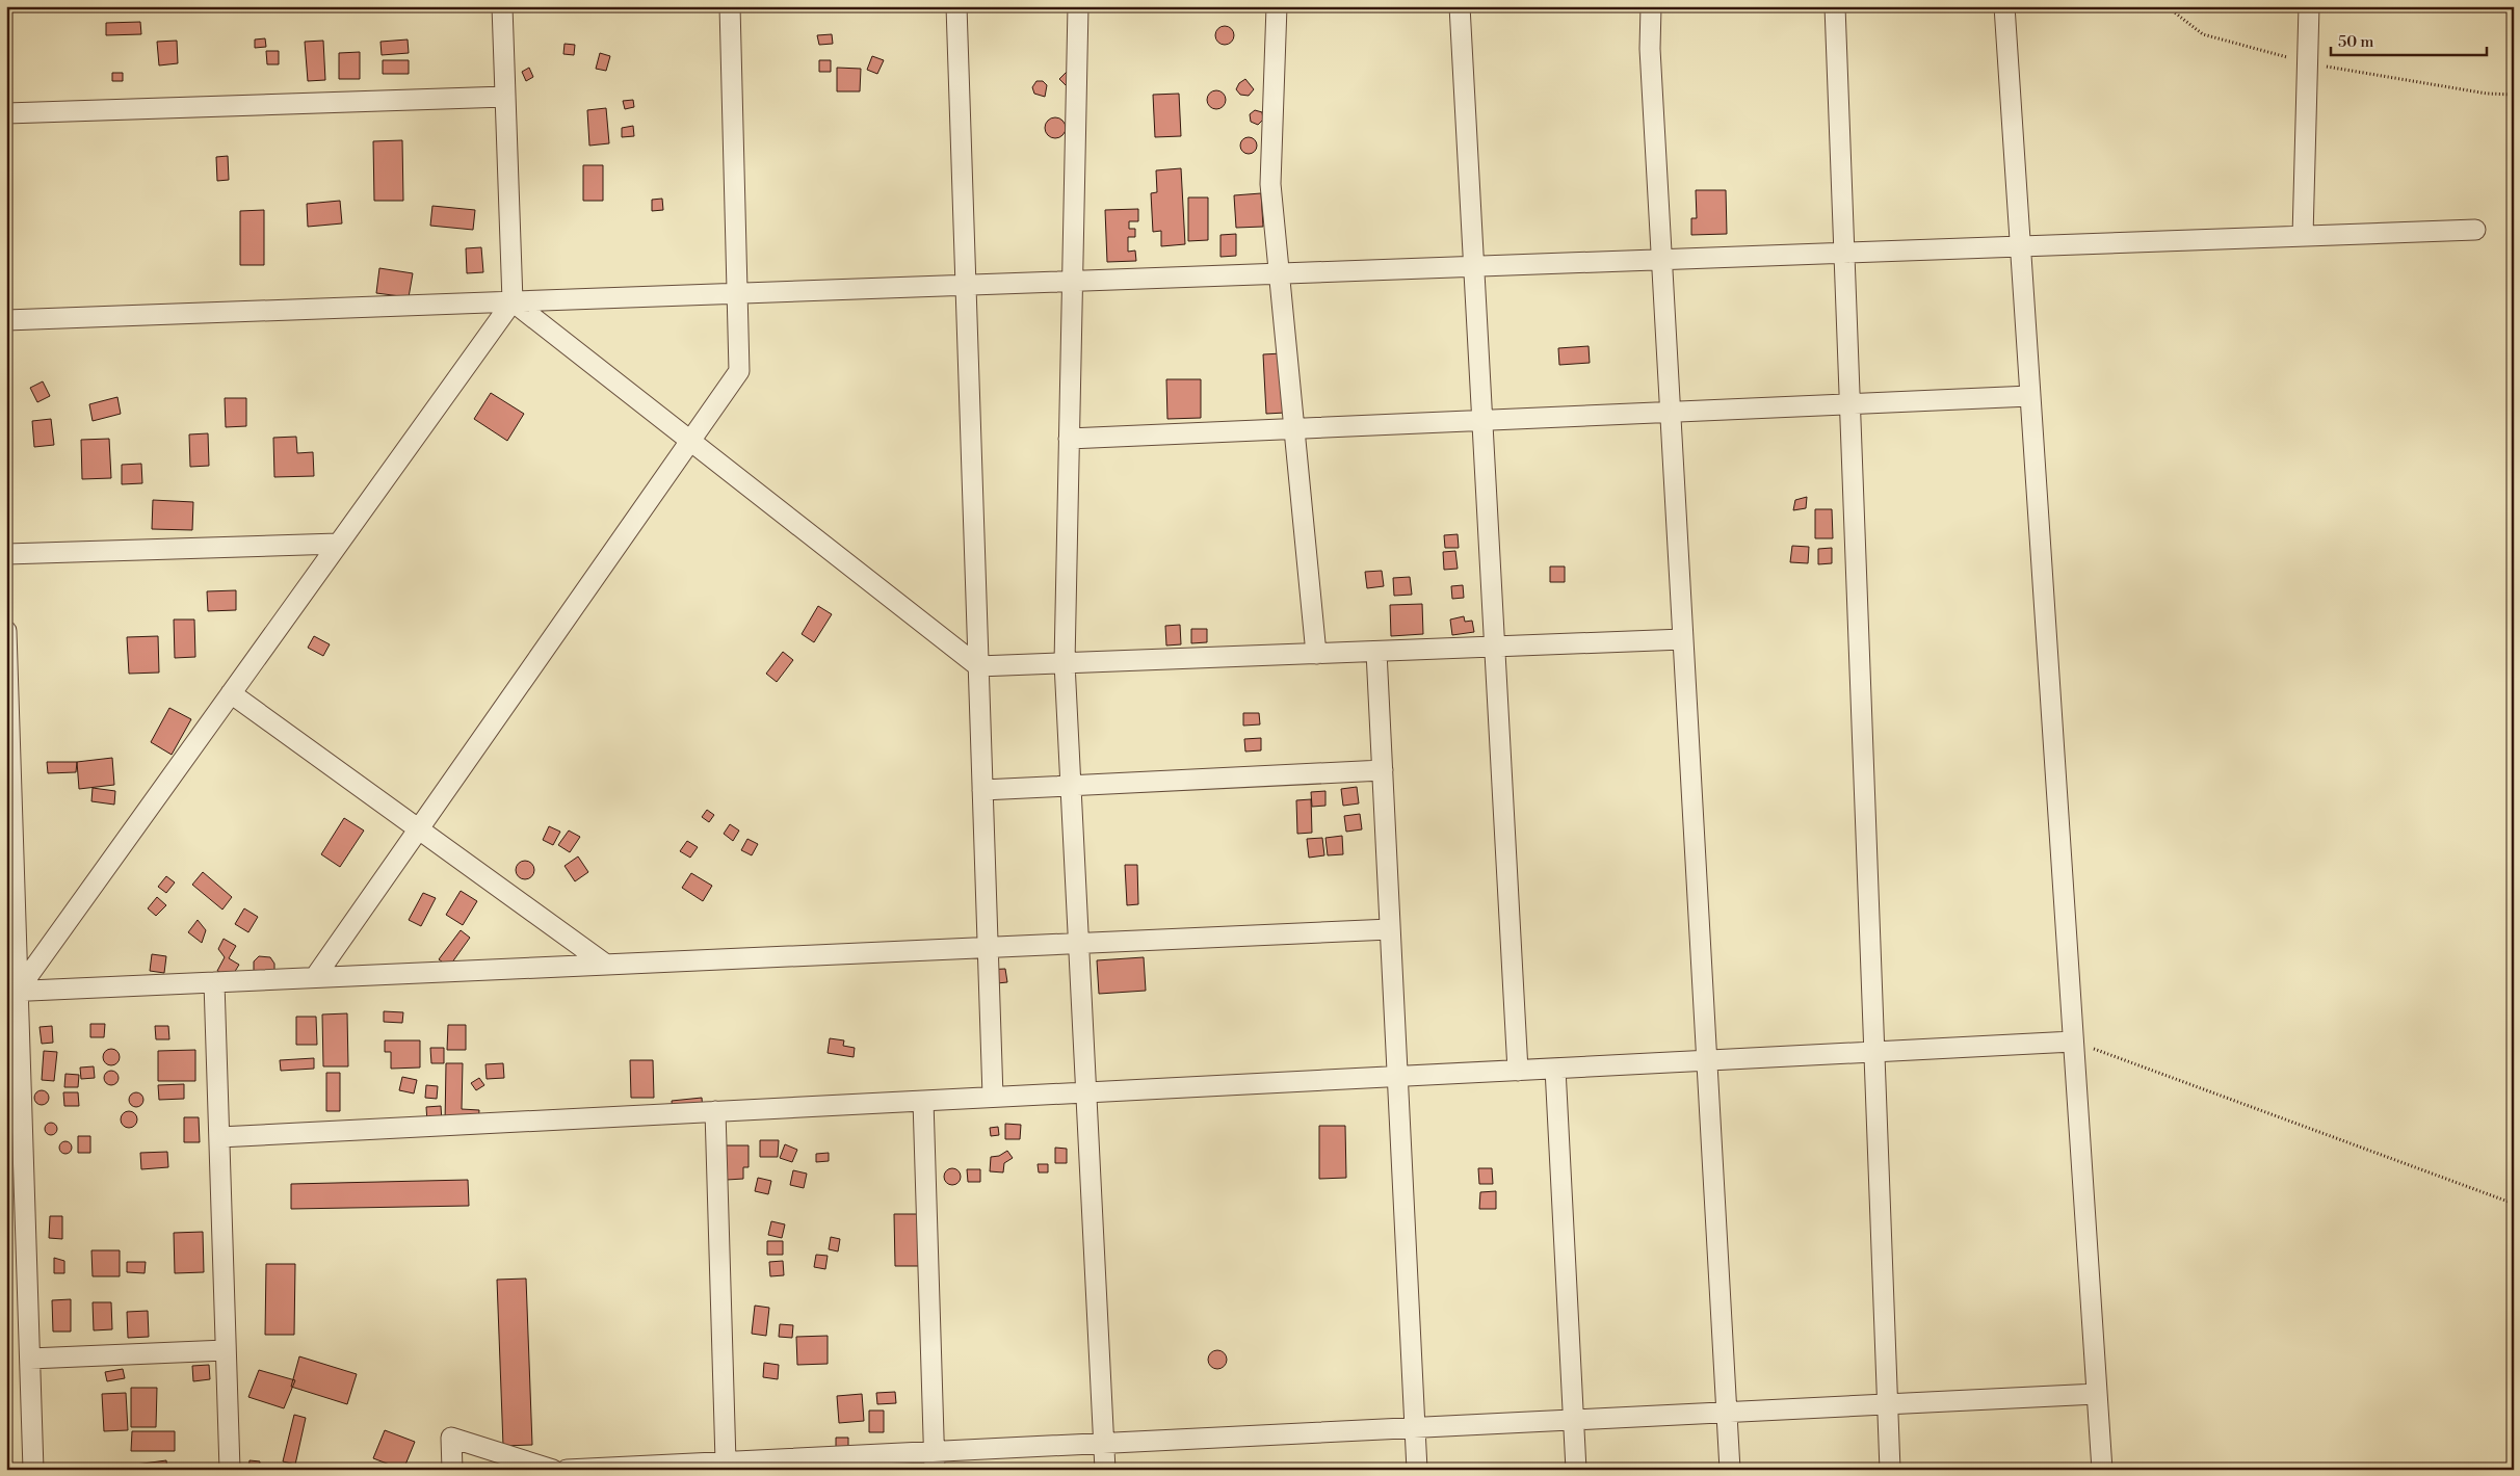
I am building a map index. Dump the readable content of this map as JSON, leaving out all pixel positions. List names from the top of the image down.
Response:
{
  "scale_bar": "50 m"
}
